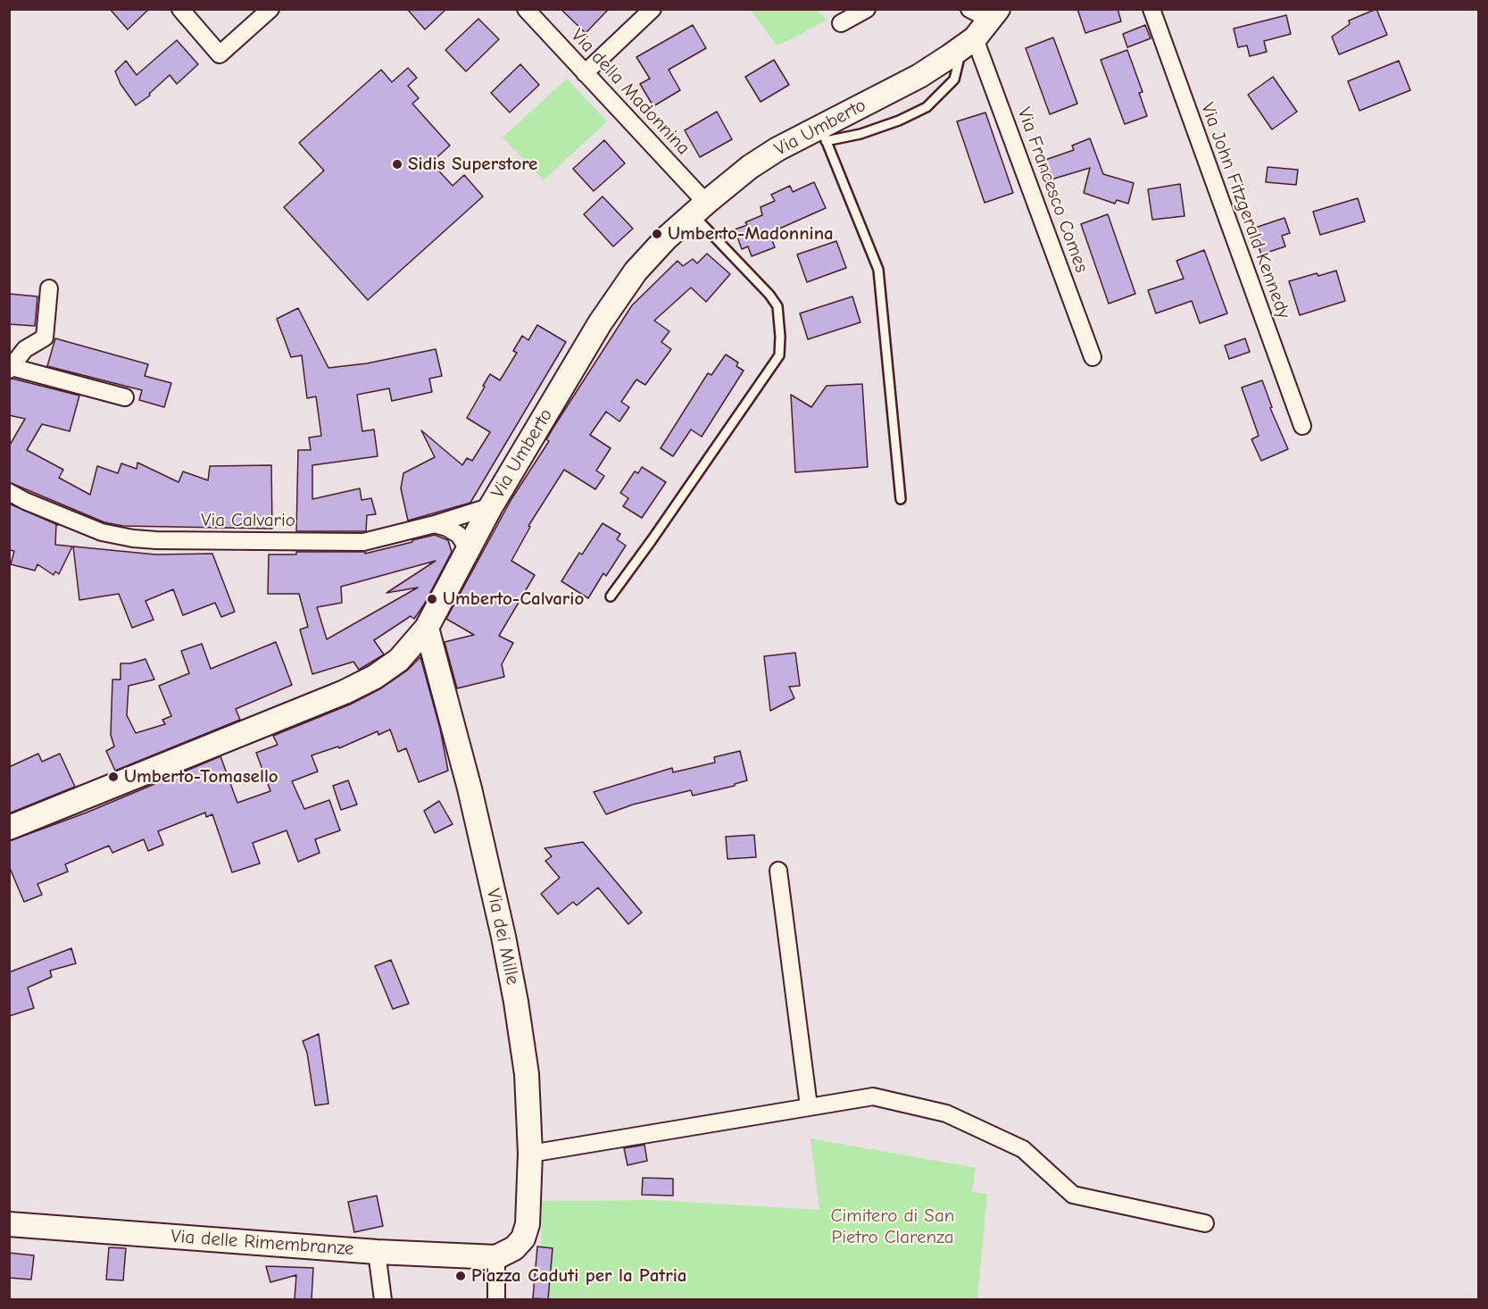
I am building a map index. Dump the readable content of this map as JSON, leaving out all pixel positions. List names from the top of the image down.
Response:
{
  "streets": {
    "main road": ["Via Umberto", "Via dei Mille", "Via delle Rimembranze"],
    "street": [
      "Via della Madonnina",
      "Via Francesco Comes",
      "Via John Fitzgerald Kennedy",
      "Via Calvario"
    ]
  },
  "crossings": [
    ["Via della Madonnina", "Via Umberto"],
    ["Via Umberto", "Via Francesco Comes"],
    ["Via Umberto", "Via Calvario"],
    ["Via Umberto", "Via dei Mille"],
    ["Via dei Mille", "Via delle Rimembranze"]
  ],
  "parks": ["Cimitero di San Pietro Clarenza"],
  "places": [
    "Sidis Superstore",
    "Umberto-Madonnina",
    "Umberto-Calvario",
    "Umberto-Tomasello",
    "Piazza Caduti per la Patria"
  ]
}
